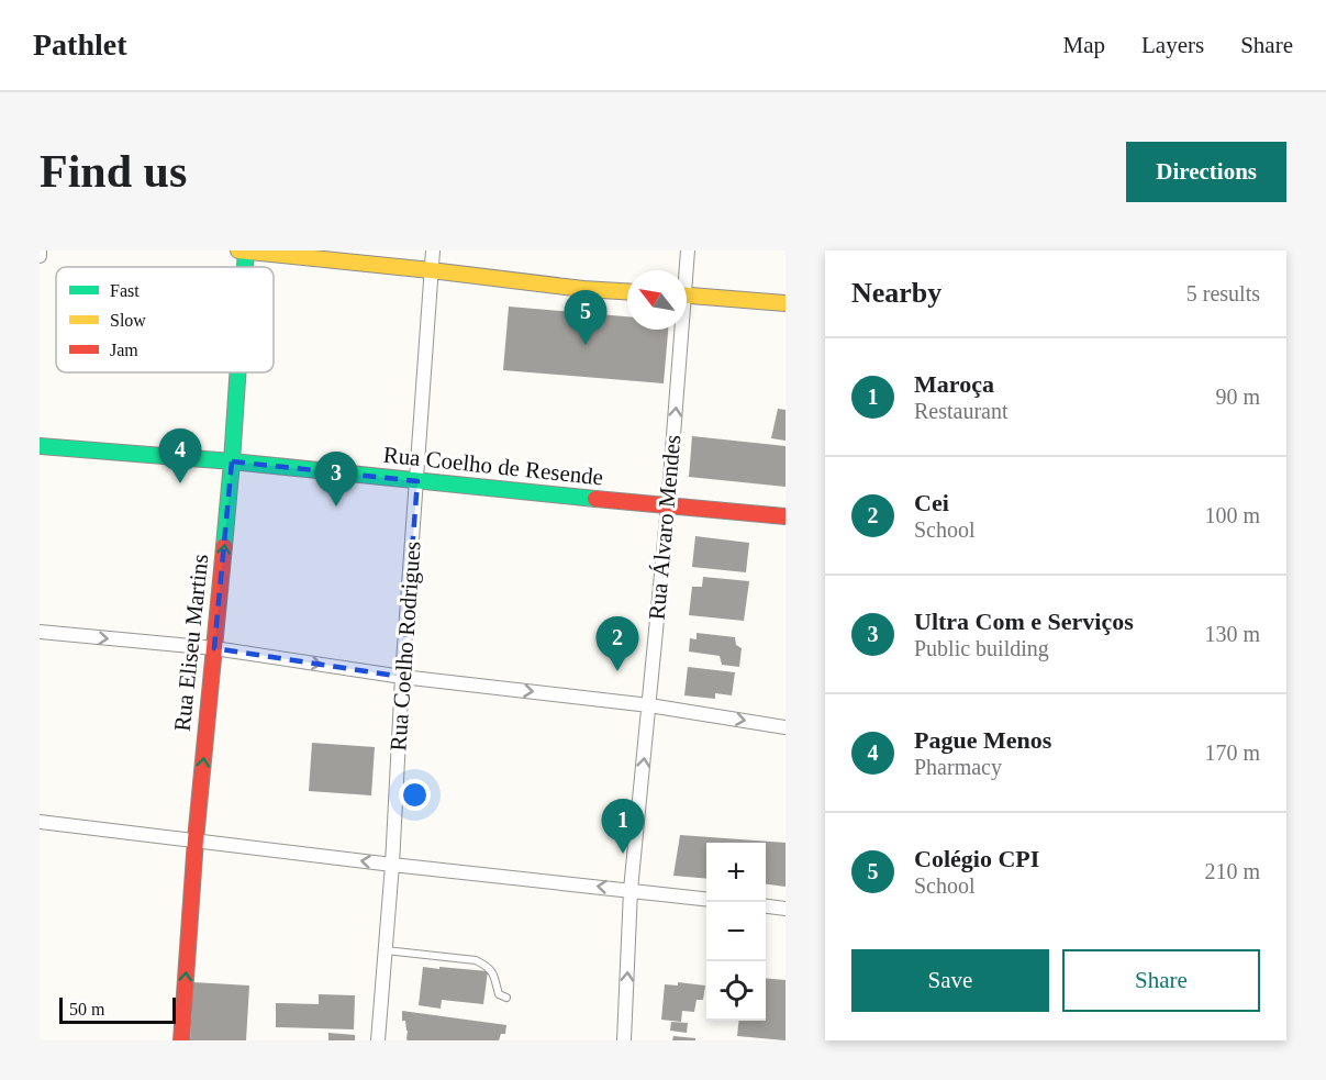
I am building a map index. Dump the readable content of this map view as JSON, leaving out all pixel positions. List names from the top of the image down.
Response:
{
  "streets": {
    "main road": ["Rua Coelho de Resende", "Rua Eliseu Martins"],
    "street": ["Rua Álvaro Mendes", "Rua Coelho Rodrigues"]
  },
  "crossings": [
    ["Rua Coelho de Resende", "Rua Álvaro Mendes"],
    ["Rua Coelho de Resende", "Rua Eliseu Martins"],
    ["Rua Coelho de Resende", "Rua Coelho Rodrigues"]
  ],
  "one_way": ["Rua Álvaro Mendes", "Rua Eliseu Martins"],
  "legend": ["Fast", "Slow", "Jam"],
  "scale_bar": "50 m",
  "north": "top left",
  "page": {
    "header": "Pathlet",
    "nav": ["Map", "Layers", "Share"],
    "buttons": [
      "Directions",
      ["Save", "Share"]
    ],
    "title": "Find us",
    "heading": ["Nearby", "5 results"],
    "pins": [
      "5",
      "4",
      "3",
      "2",
      "1"
    ],
    "list": [
      {
        "mark": "1",
        "name": "Maroça",
        "note": "Restaurant",
        "value": "90 m"
      },
      {
        "mark": "2",
        "name": "Cei",
        "note": "School",
        "value": "100 m"
      },
      {
        "mark": "3",
        "name": "Ultra Com e Serviços",
        "note": "Public building",
        "value": "130 m"
      },
      {
        "mark": "4",
        "name": "Pague Menos",
        "note": "Pharmacy",
        "value": "170 m"
      },
      {
        "mark": "5",
        "name": "Colégio CPI",
        "note": "School",
        "value": "210 m"
      }
    ],
    "map_buttons": ["+", "−"],
    "scale": "50 m"
  }
}
